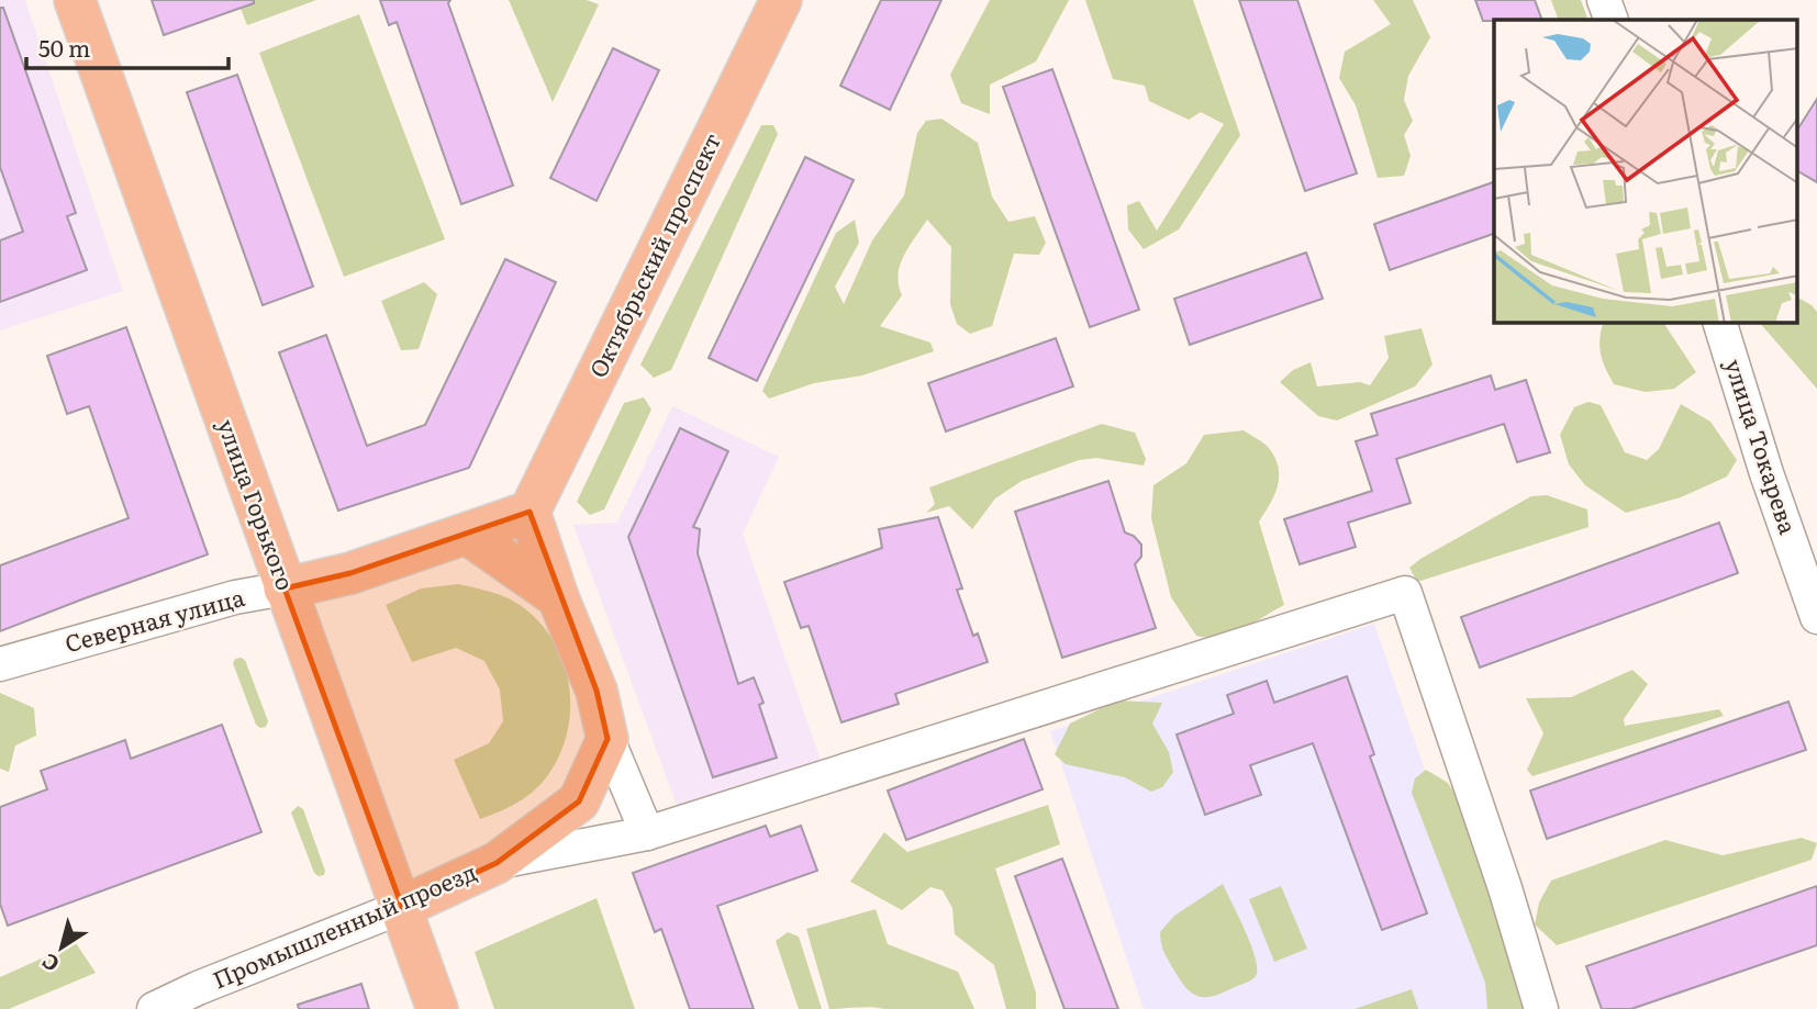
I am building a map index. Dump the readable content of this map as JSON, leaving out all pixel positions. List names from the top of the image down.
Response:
{
  "streets": {
    "main road": [
      "Октябрьский проспект",
      "улица Горького",
      "Северная улица",
      "Промышленный проезд"
    ],
    "street": ["улица Токарева"]
  },
  "crossings": [
    ["Октябрьский проспект", "Северная улица"],
    ["улица Горького", "Северная улица"],
    ["улица Горького", "Промышленный проезд"]
  ],
  "scale_bar": "50 m",
  "north": "bottom left"
}
